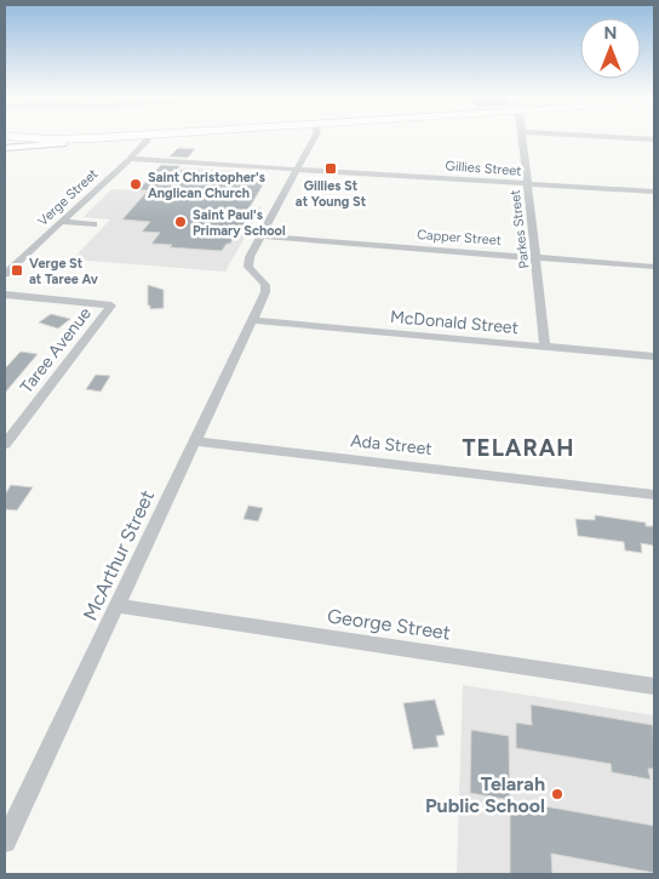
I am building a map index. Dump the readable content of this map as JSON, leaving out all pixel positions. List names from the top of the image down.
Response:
{
  "streets": {
    "street": [
      "Gillies Street",
      "Verge Street",
      "Parkes Street",
      "Capper Street",
      "McDonald Street",
      "Taree Avenue",
      "Ada Street",
      "McArthur Street",
      "George Street"
    ]
  },
  "crossings": [
    ["Gillies Street", "Verge Street"],
    ["Gillies Street", "Parkes Street"],
    ["Parkes Street", "Capper Street"],
    ["Parkes Street", "McDonald Street"],
    ["Capper Street", "McArthur Street"],
    ["McDonald Street", "McArthur Street"],
    ["Ada Street", "McArthur Street"],
    ["McArthur Street", "George Street"]
  ],
  "districts": ["TELARAH"],
  "places": {
    "transit": ["Gillies St at Young St", "Verge St at Taree Av"],
    "other": ["Saint Christopher's Anglican Church", "Saint Paul's Primary School", "Telarah Public School"]
  },
  "north": "top"
}
